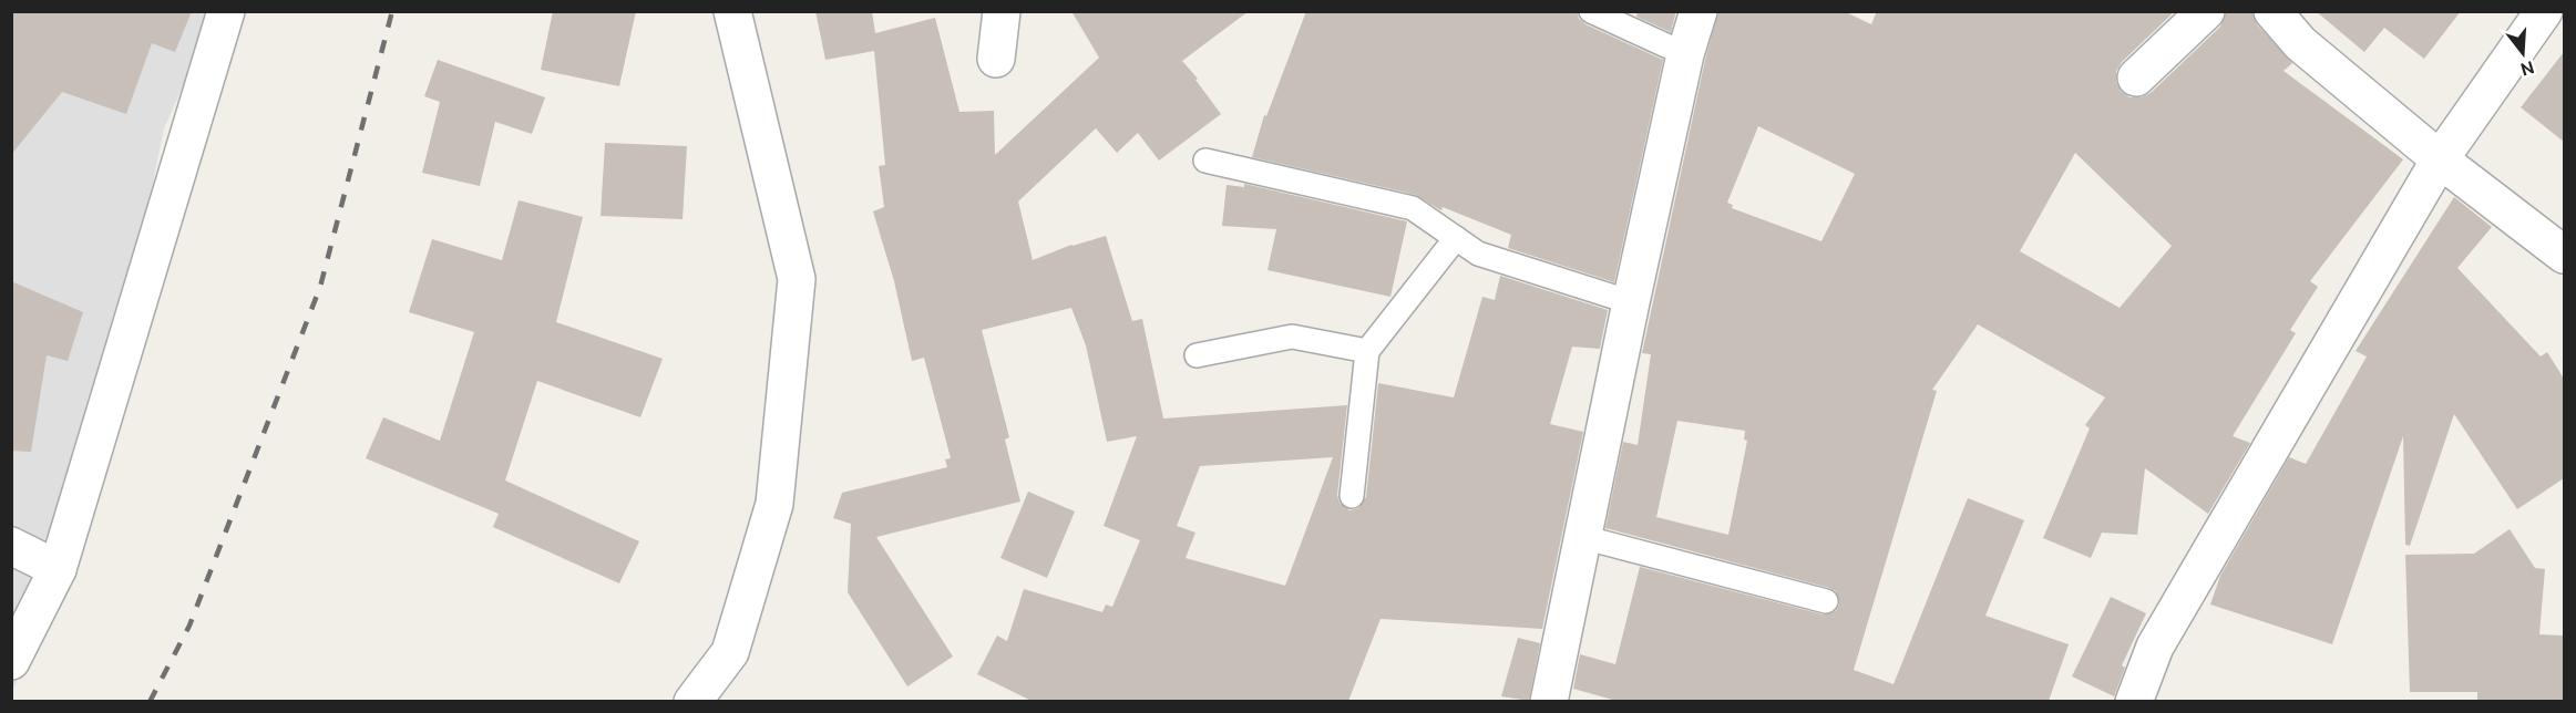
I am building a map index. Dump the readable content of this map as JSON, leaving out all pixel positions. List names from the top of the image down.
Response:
{
  "north": "bottom"
}
